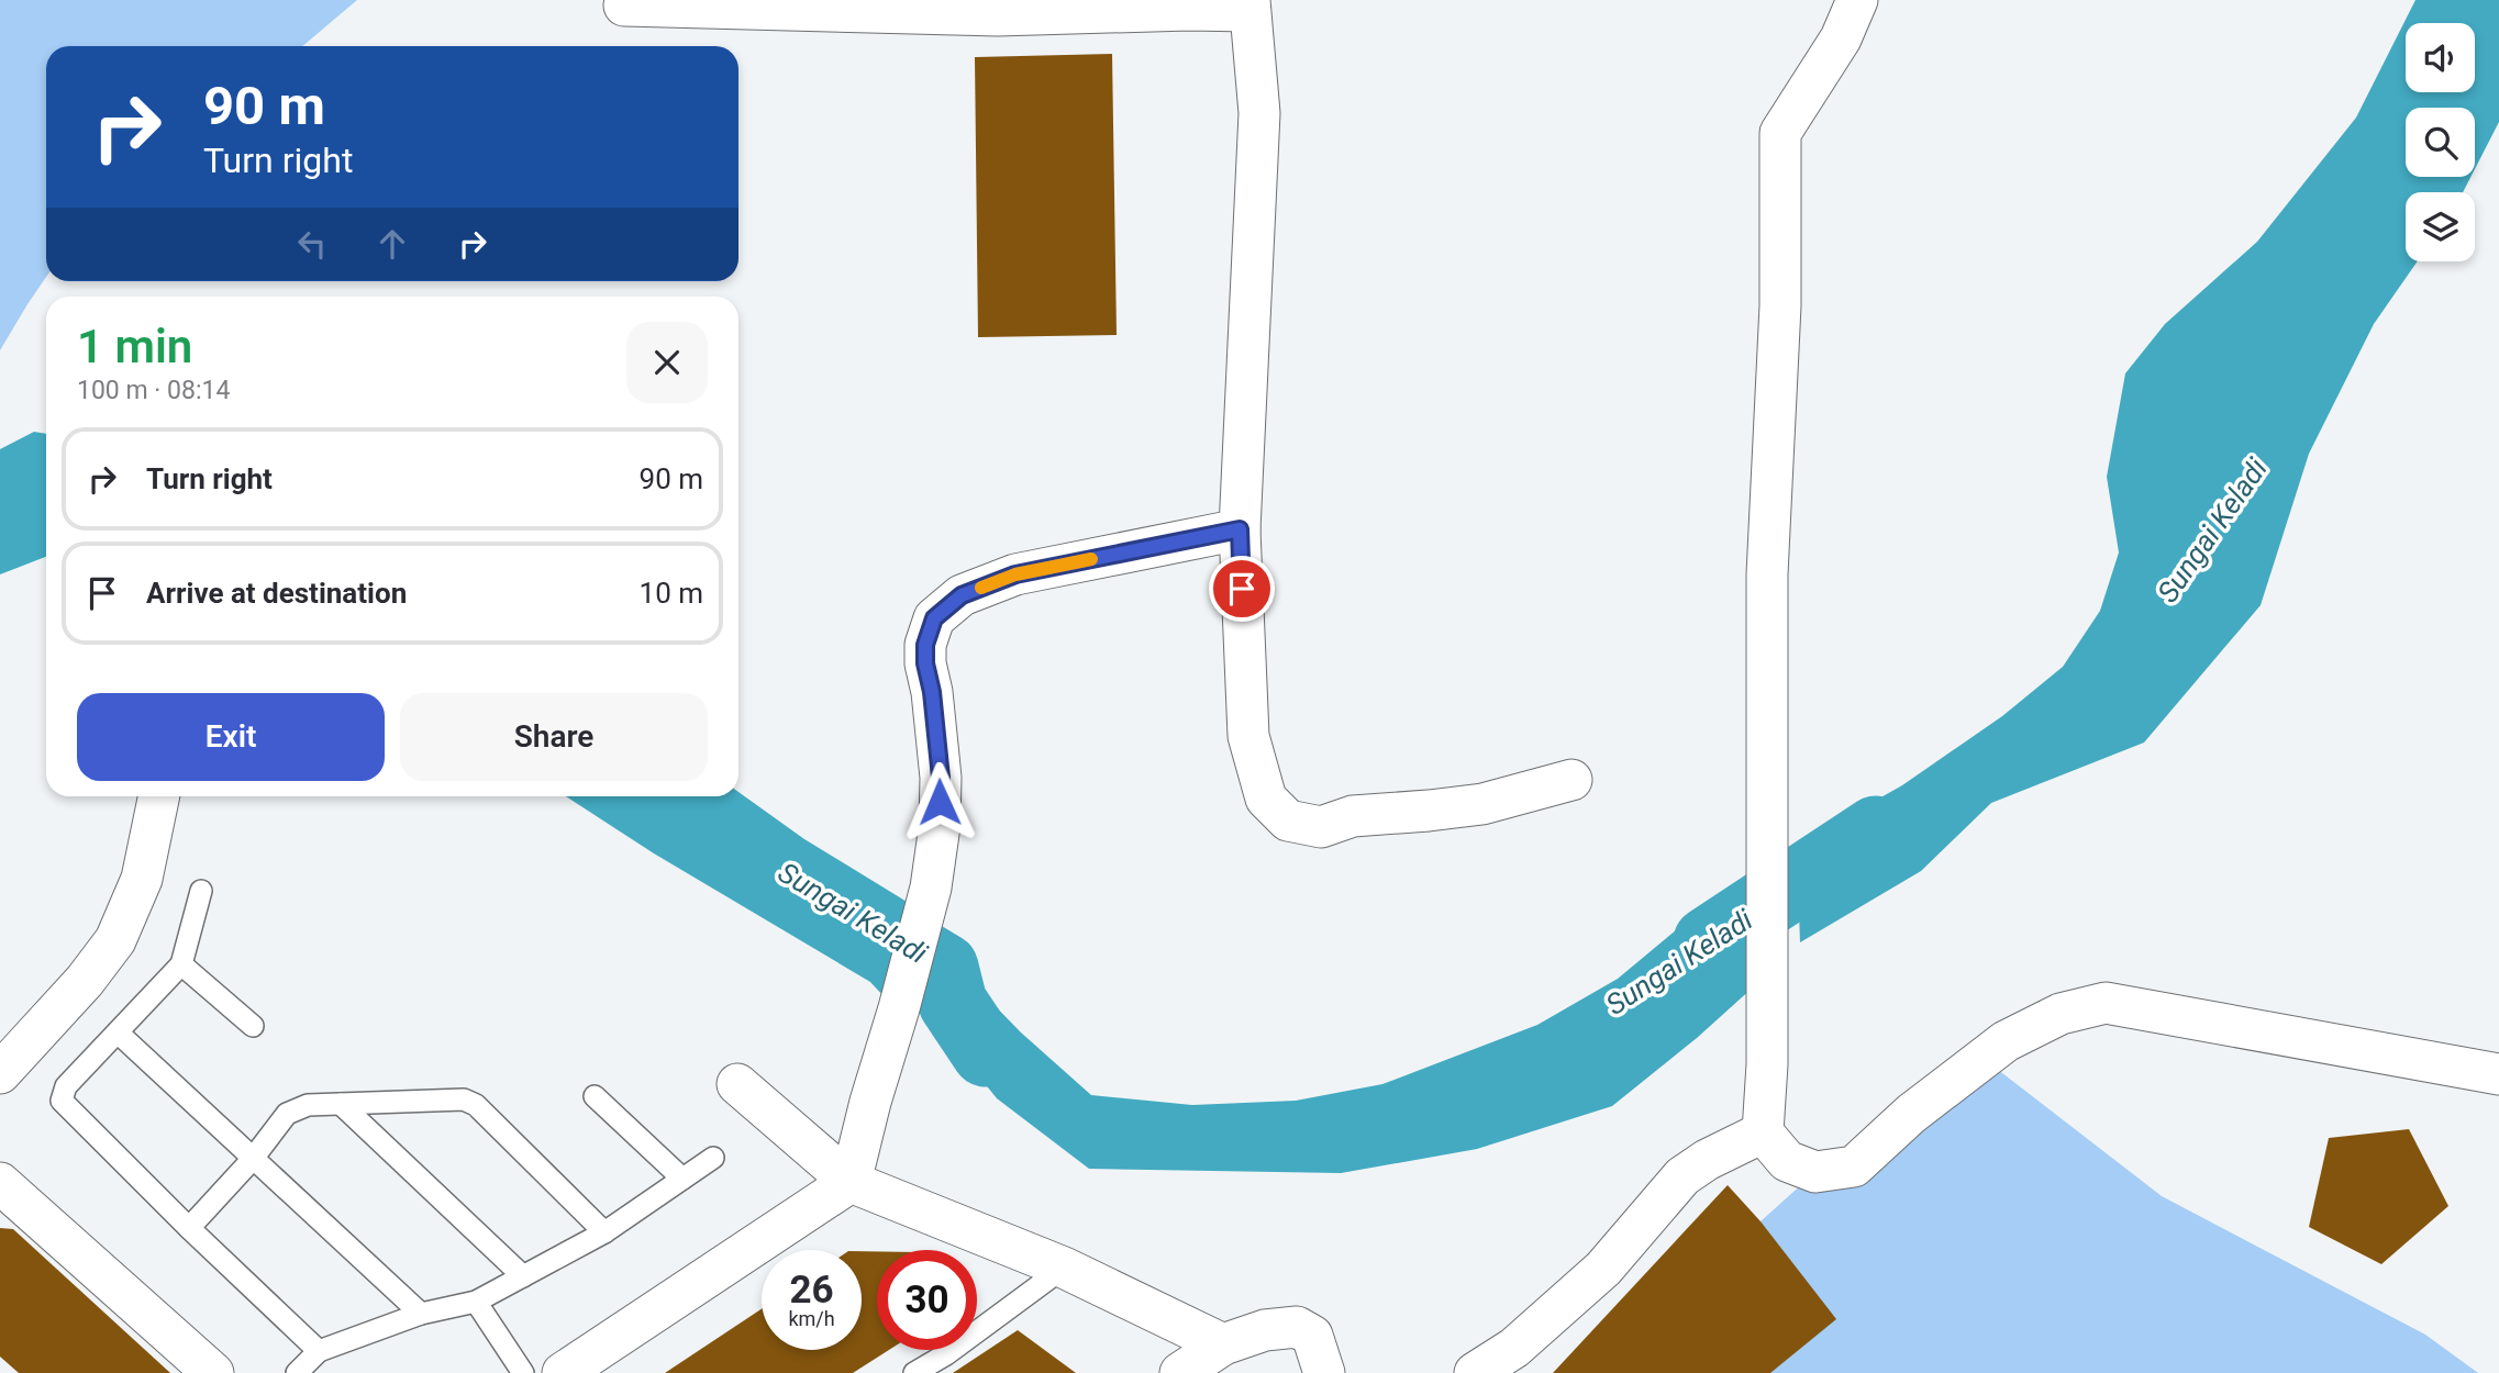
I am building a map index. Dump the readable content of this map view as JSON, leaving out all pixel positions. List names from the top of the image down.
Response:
{
  "water": ["Sungai Keladi"],
  "page": {
    "turn": ["90 m", "Turn right"],
    "heading": ["1 min", "100 m · 08:14"],
    "list": [
      {
        "name": "Turn right",
        "value": "90 m"
      },
      {
        "name": "Arrive at destination",
        "value": "10 m"
      }
    ],
    "buttons": ["Exit", "Share"],
    "speed": "26 km/h",
    "limit": "30"
  }
}
